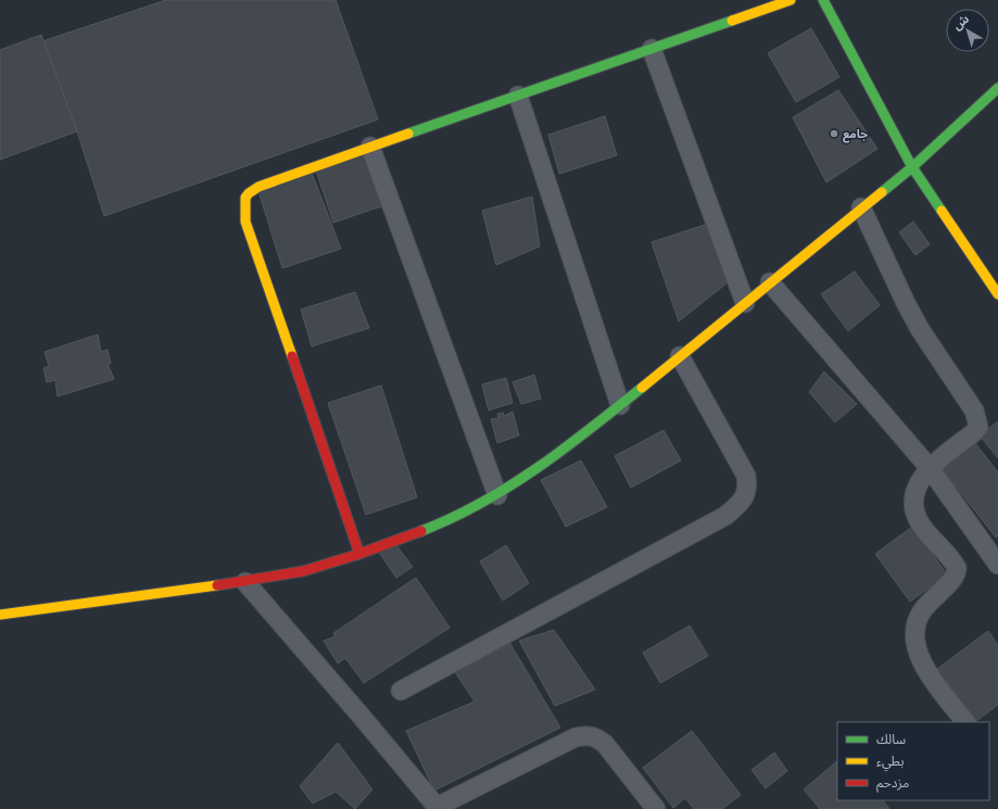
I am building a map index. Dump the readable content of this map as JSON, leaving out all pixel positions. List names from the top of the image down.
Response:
{
  "places": ["جامع"],
  "legend": ["سالك", "بطيء", "مزدحم"],
  "north": "top left"
}
